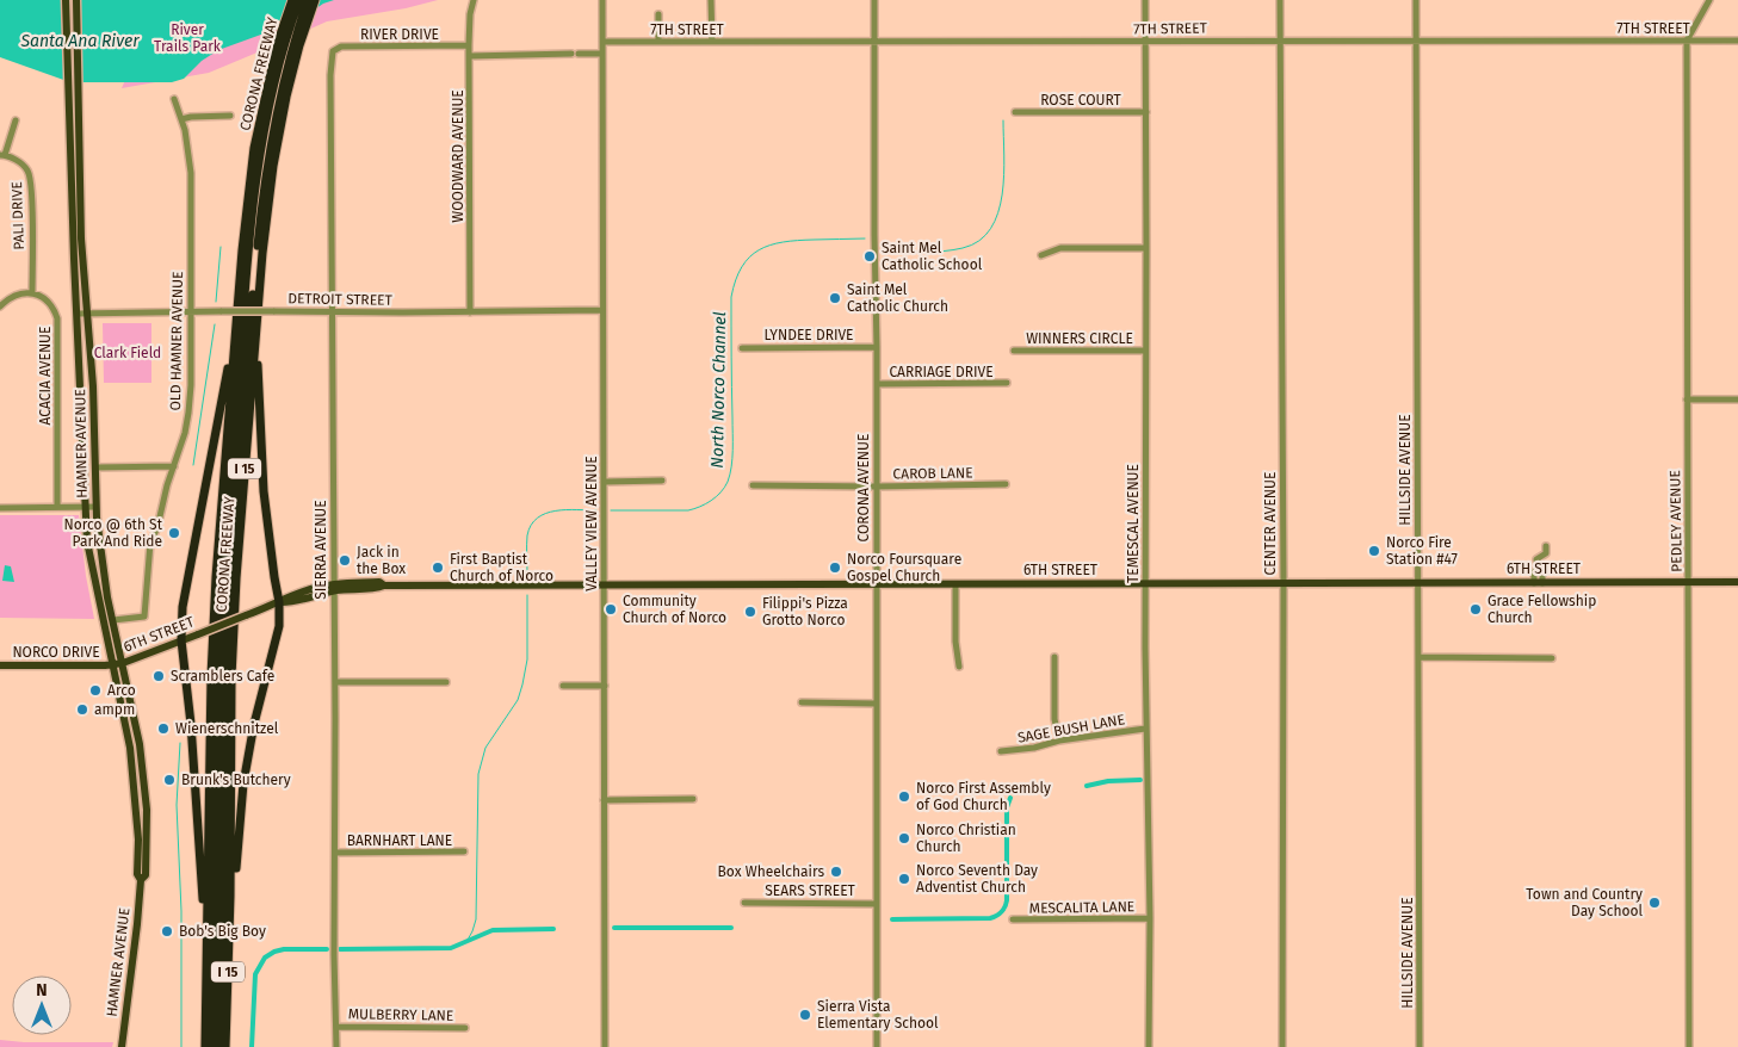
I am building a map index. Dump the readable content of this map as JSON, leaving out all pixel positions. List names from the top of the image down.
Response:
{
  "streets": {
    "highway": ["CORONA FREEWAY", "I 15"],
    "main road": ["HAMNER AVENUE", "6TH STREET", "NORCO DRIVE"],
    "street": [
      "7TH STREET",
      "RIVER DRIVE",
      "ROSE COURT",
      "WOODWARD AVENUE",
      "PALI DRIVE",
      "DETROIT STREET",
      "LYNDEE DRIVE",
      "WINNERS CIRCLE",
      "OLD HAMNER AVENUE",
      "CARRIAGE DRIVE",
      "ACACIA AVENUE",
      "HILLSIDE AVENUE",
      "CAROB LANE",
      "CORONA AVENUE",
      "PEDLEY AVENUE",
      "VALLEY VIEW AVENUE",
      "TEMESCAL AVENUE",
      "CENTER AVENUE",
      "SIERRA AVENUE",
      "SAGE BUSH LANE",
      "BARNHART LANE",
      "SEARS STREET",
      "MESCALITA LANE",
      "MULBERRY LANE"
    ]
  },
  "crossings": [
    ["7TH STREET", "HILLSIDE AVENUE"],
    ["7TH STREET", "CORONA AVENUE"],
    ["7TH STREET", "PEDLEY AVENUE"],
    ["7TH STREET", "VALLEY VIEW AVENUE"],
    ["7TH STREET", "TEMESCAL AVENUE"],
    ["7TH STREET", "CENTER AVENUE"],
    ["RIVER DRIVE", "WOODWARD AVENUE"],
    ["RIVER DRIVE", "SIERRA AVENUE"],
    ["ROSE COURT", "TEMESCAL AVENUE"],
    ["WOODWARD AVENUE", "DETROIT STREET"],
    ["PALI DRIVE", "ACACIA AVENUE"],
    ["DETROIT STREET", "OLD HAMNER AVENUE"],
    ["DETROIT STREET", "HAMNER AVENUE"],
    ["DETROIT STREET", "VALLEY VIEW AVENUE"],
    ["DETROIT STREET", "SIERRA AVENUE"],
    ["LYNDEE DRIVE", "CORONA AVENUE"],
    ["WINNERS CIRCLE", "TEMESCAL AVENUE"],
    ["OLD HAMNER AVENUE", "HAMNER AVENUE"],
    ["CARRIAGE DRIVE", "CORONA AVENUE"],
    ["HAMNER AVENUE", "6TH STREET"],
    ["HAMNER AVENUE", "NORCO DRIVE"],
    ["HILLSIDE AVENUE", "6TH STREET"],
    ["CAROB LANE", "CORONA AVENUE"],
    ["CORONA AVENUE", "6TH STREET"],
    ["CORONA AVENUE", "SEARS STREET"],
    ["PEDLEY AVENUE", "6TH STREET"],
    ["VALLEY VIEW AVENUE", "6TH STREET"],
    ["TEMESCAL AVENUE", "6TH STREET"],
    ["TEMESCAL AVENUE", "SAGE BUSH LANE"],
    ["TEMESCAL AVENUE", "MESCALITA LANE"],
    ["CENTER AVENUE", "6TH STREET"],
    ["SIERRA AVENUE", "6TH STREET"],
    ["SIERRA AVENUE", "BARNHART LANE"],
    ["SIERRA AVENUE", "MULBERRY LANE"],
    ["6TH STREET", "NORCO DRIVE"]
  ],
  "water": ["Santa Ana River", "North Norco Channel"],
  "parks": ["River Trails Park", "Clark Field"],
  "places": [
    "Saint Mel Catholic School",
    "Saint Mel Catholic Church",
    "Norco @ 6th St Park And Ride",
    "Norco Fire Station #47",
    "Jack in the Box",
    "First Baptist Church of Norco",
    "Norco Foursquare Gospel Church",
    "Community Church of Norco",
    "Grace Fellowship Church",
    "Filippi's Pizza Grotto Norco",
    "Scramblers Cafe",
    "Arco",
    "ampm",
    "Wienerschnitzel",
    "Brunk's Butchery",
    "Norco First Assembly of God Church",
    "Norco Christian Church",
    "Box Wheelchairs",
    "Norco Seventh Day Adventist Church",
    "Town and Country Day School",
    "Bob's Big Boy",
    "Sierra Vista Elementary School"
  ],
  "north": "top"
}
